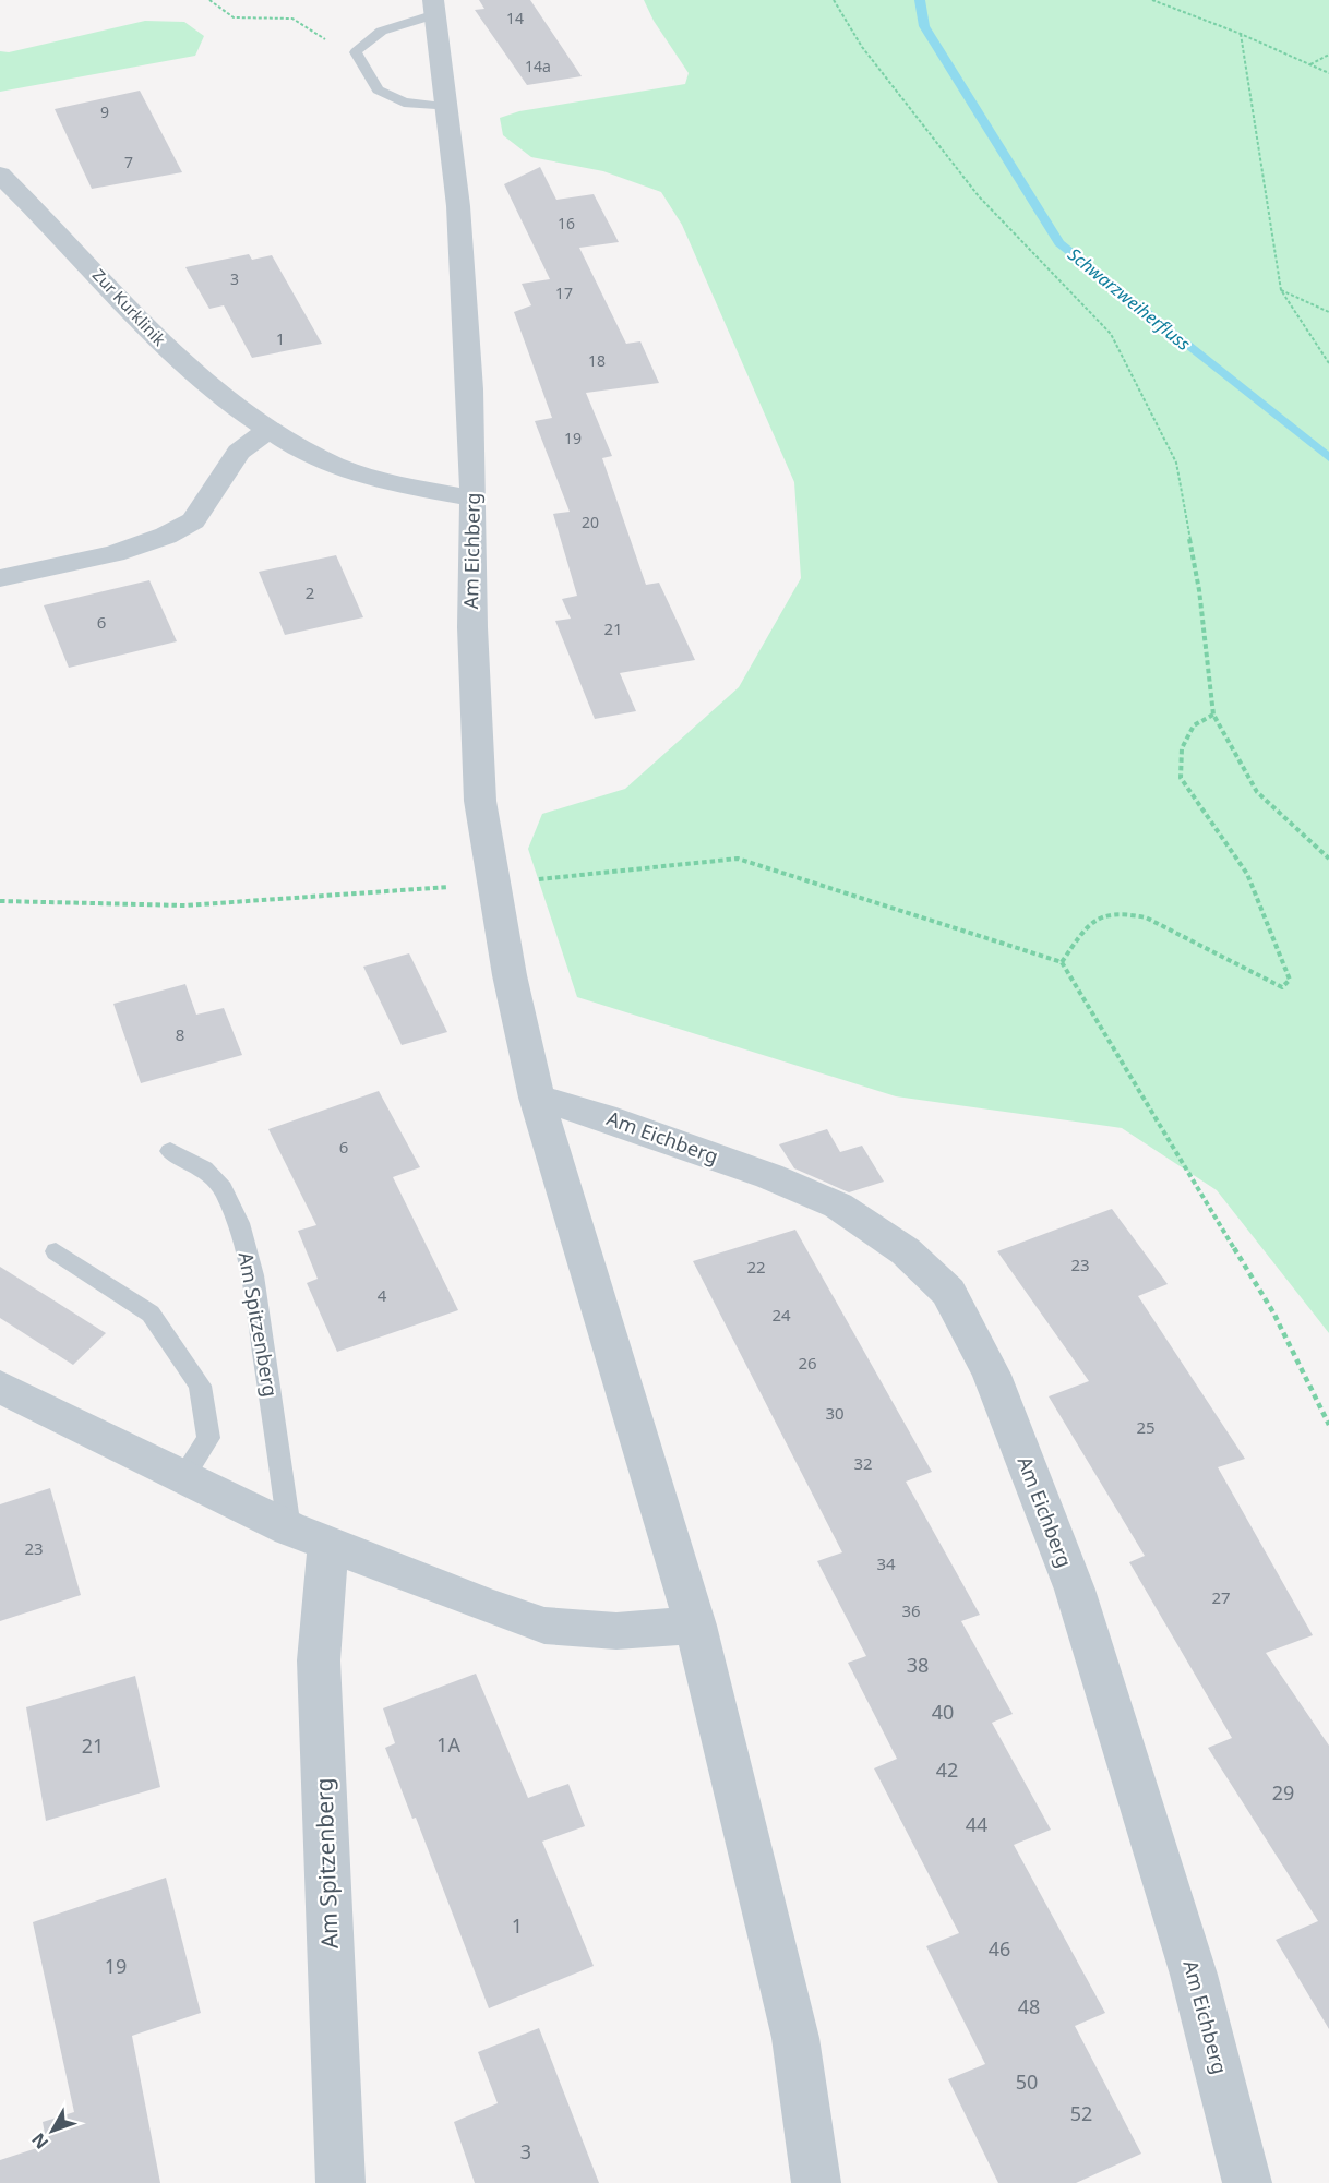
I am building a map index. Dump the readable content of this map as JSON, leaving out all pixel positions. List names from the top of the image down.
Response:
{
  "streets": {
    "street": ["Zur Kurklinik", "Am Eichberg", "Am Spitzenberg"]
  },
  "crossings": [
    ["Zur Kurklinik", "Am Eichberg"]
  ],
  "water": ["Schwarzweiherfluss"],
  "house_numbers": [
    "14",
    "14a",
    "9",
    "7",
    "16",
    "3",
    "17",
    "1",
    "18",
    "19",
    "20",
    "2",
    "6",
    "21",
    "8",
    "6",
    "23",
    "22",
    "4",
    "24",
    "26",
    "30",
    "25",
    "32",
    "23",
    "34",
    "27",
    "36",
    "38",
    "40",
    "1A",
    "21",
    "42",
    "29",
    "44",
    "1",
    "46",
    "19",
    "48",
    "50",
    "52",
    "3"
  ],
  "north": "bottom left"
}
